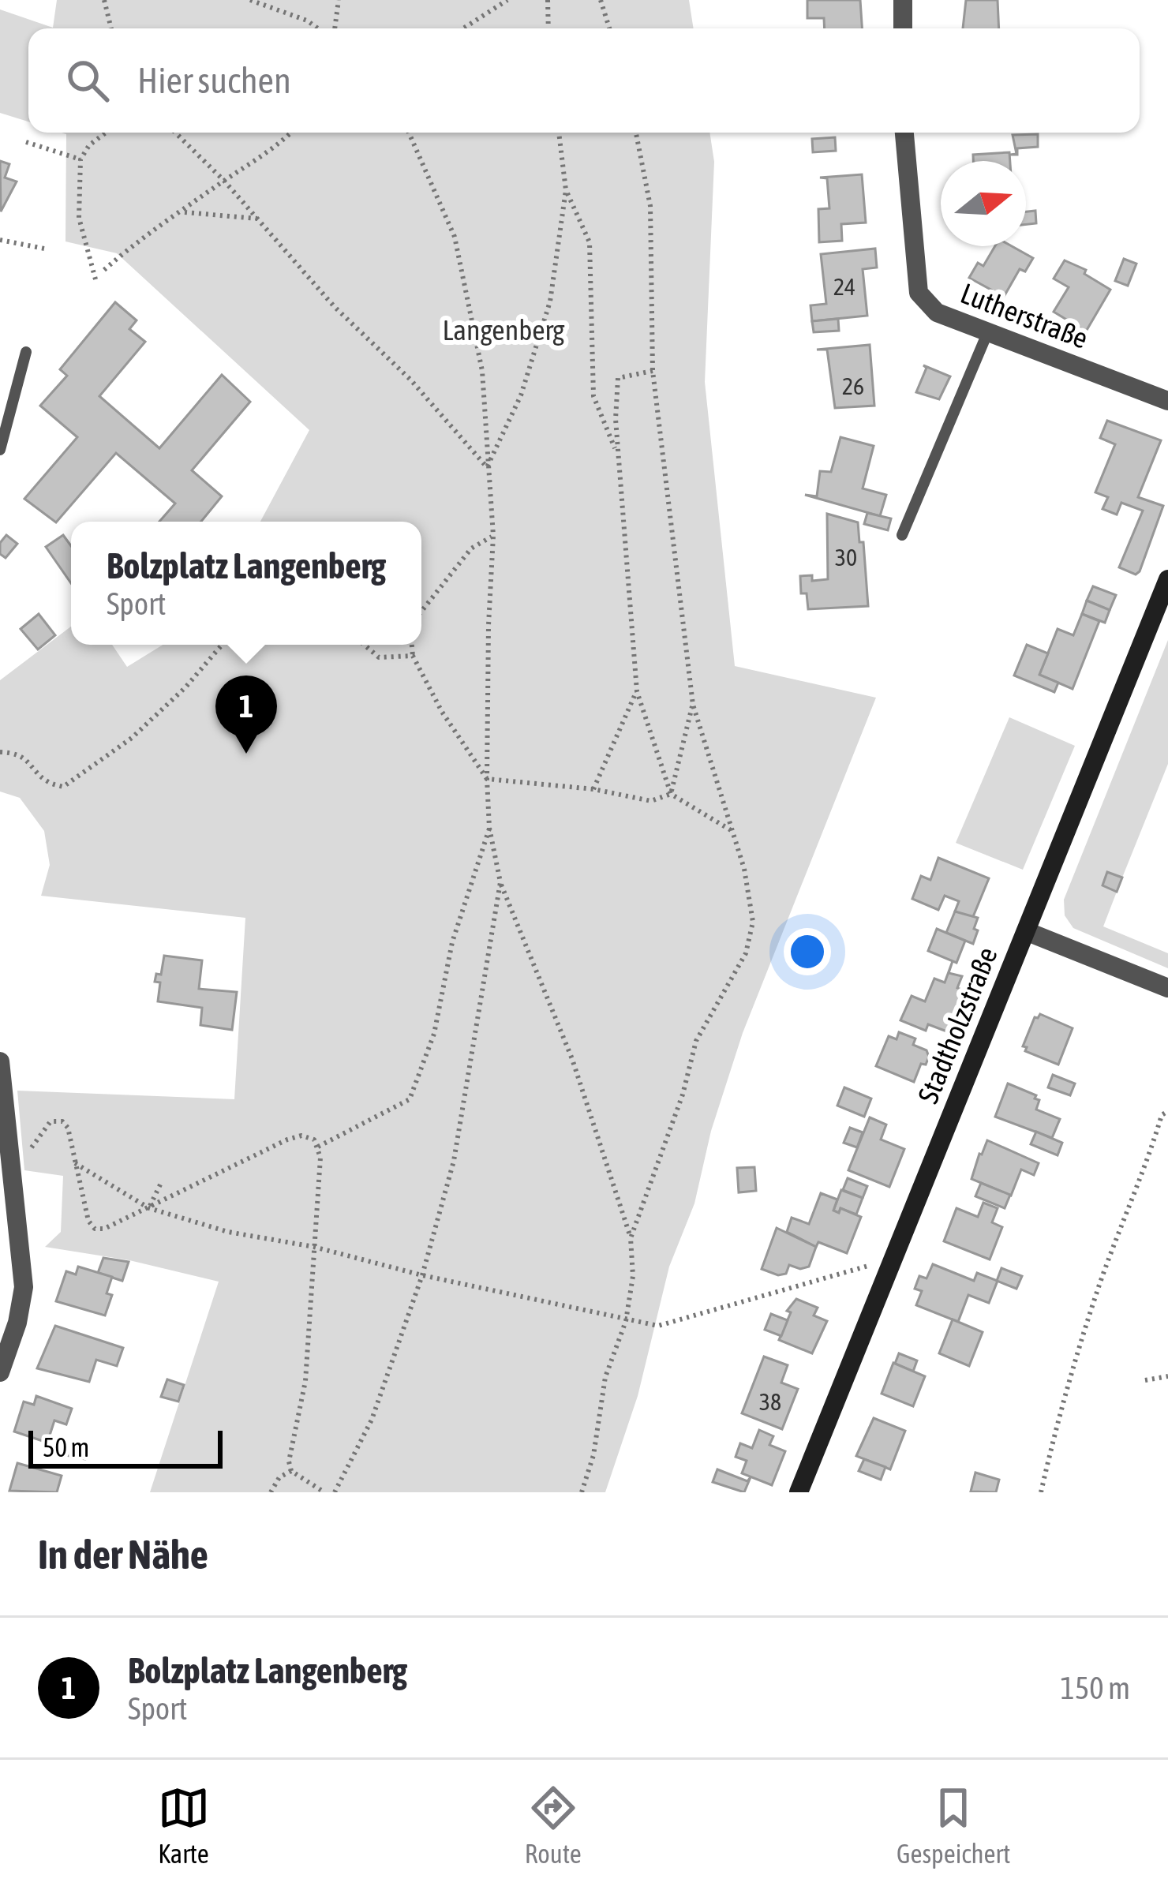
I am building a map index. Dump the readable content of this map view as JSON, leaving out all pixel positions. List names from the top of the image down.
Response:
{
  "streets": {
    "street": ["Lutherstraße", "Stadtholzstraße"]
  },
  "parks": ["Langenberg"],
  "house_numbers": [
    "24",
    "26",
    "30",
    "38"
  ],
  "scale_bar": "50 m",
  "north": "right",
  "page": {
    "search": "Hier suchen",
    "popup": ["Bolzplatz Langenberg", "Sport"],
    "pins": "1",
    "scale": "50 m",
    "heading": "In der Nähe",
    "list": [
      {
        "mark": "1",
        "name": "Bolzplatz Langenberg",
        "note": "Sport",
        "value": "150 m"
      }
    ],
    "nav": ["Karte", "Route", "Gespeichert"]
  }
}
